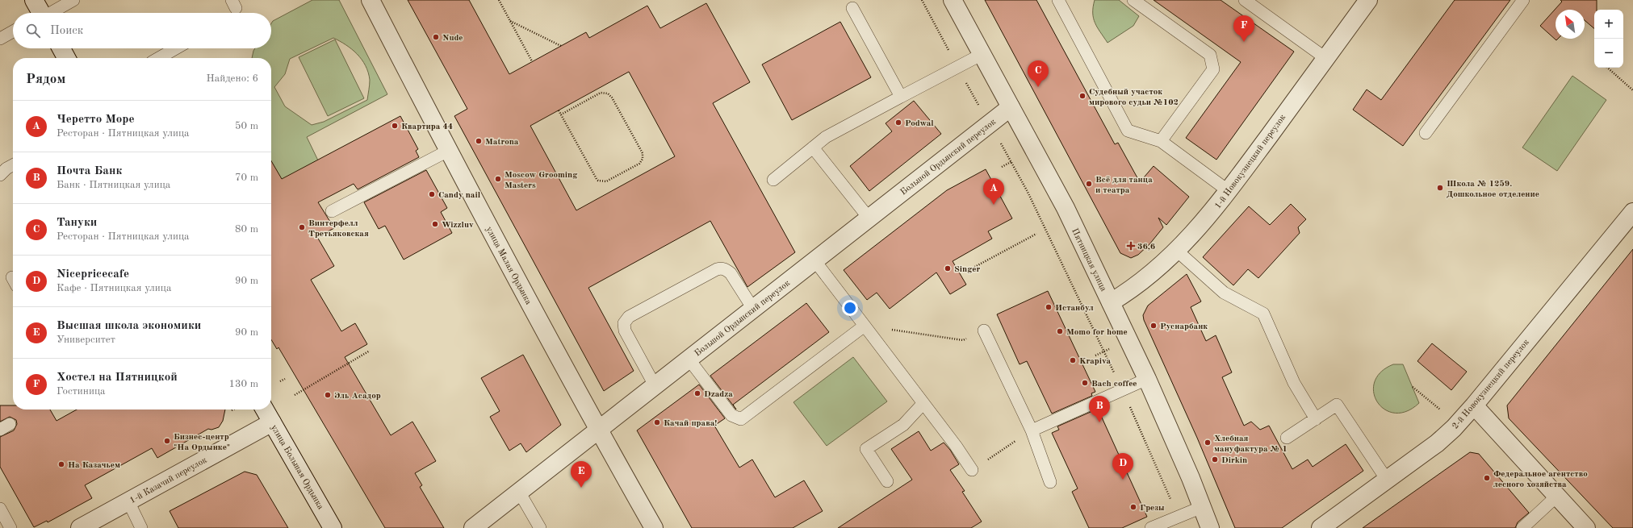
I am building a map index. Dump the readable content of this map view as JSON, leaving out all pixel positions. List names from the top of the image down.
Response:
{
  "streets": {
    "street": [
      "Большой Ордынский переулок",
      "1-й Новокузнецкий переулок",
      "Пятницкая улица",
      "улица Малая Ордынка",
      "2-й Новокузнецкий переулок",
      "улица Большая Ордынка",
      "1-й Казачий переулок"
    ]
  },
  "crossings": [
    ["Большой Ордынский переулок", "Пятницкая улица"],
    ["Большой Ордынский переулок", "улица Малая Ордынка"],
    ["1-й Новокузнецкий переулок", "Пятницкая улица"],
    ["улица Большая Ордынка", "1-й Казачий переулок"]
  ],
  "places": {
    "other": [
      "Nude",
      "Судебный участок мирового судьи №102",
      "Podwal",
      "Квартира 44",
      "Matrona",
      "Moscow Grooming Masters",
      "Всё для танца и театра",
      "Школа № 1259. Дошкольное отделение",
      "Candy nail",
      "Wizzluv",
      "Винтерфелл Третьяковская",
      "Singer",
      "Истанбул",
      "Руснарбанк",
      "Momo for home",
      "Krapiva",
      "Bach coffee",
      "Dzadza",
      "Эль Асадор",
      "Качай права!",
      "Бизнес-центр \"На Ордынке\"",
      "Хлебная мануфактура № 1",
      "Dirkin",
      "На Казачьем",
      "Федеральное агентство лесного хозяйства",
      "Грезы"
    ],
    "health": ["36,6"]
  },
  "north": "top left",
  "page": {
    "map_buttons": ["+", "−"],
    "search": "Поиск",
    "pins": [
      "F",
      "C",
      "A",
      "B",
      "D",
      "E"
    ],
    "heading": ["Рядом", "Найдено: 6"],
    "list": [
      {
        "mark": "A",
        "name": "Черетто Море",
        "note": "Ресторан · Пятницкая улица",
        "value": "50 m"
      },
      {
        "mark": "B",
        "name": "Почта Банк",
        "note": "Банк · Пятницкая улица",
        "value": "70 m"
      },
      {
        "mark": "C",
        "name": "Тануки",
        "note": "Ресторан · Пятницкая улица",
        "value": "80 m"
      },
      {
        "mark": "D",
        "name": "Nicepricecafe",
        "note": "Кафе · Пятницкая улица",
        "value": "90 m"
      },
      {
        "mark": "E",
        "name": "Высшая школа экономики",
        "note": "Университет",
        "value": "90 m"
      },
      {
        "mark": "F",
        "name": "Хостел на Пятницкой",
        "note": "Гостиница",
        "value": "130 m"
      }
    ]
  }
}
